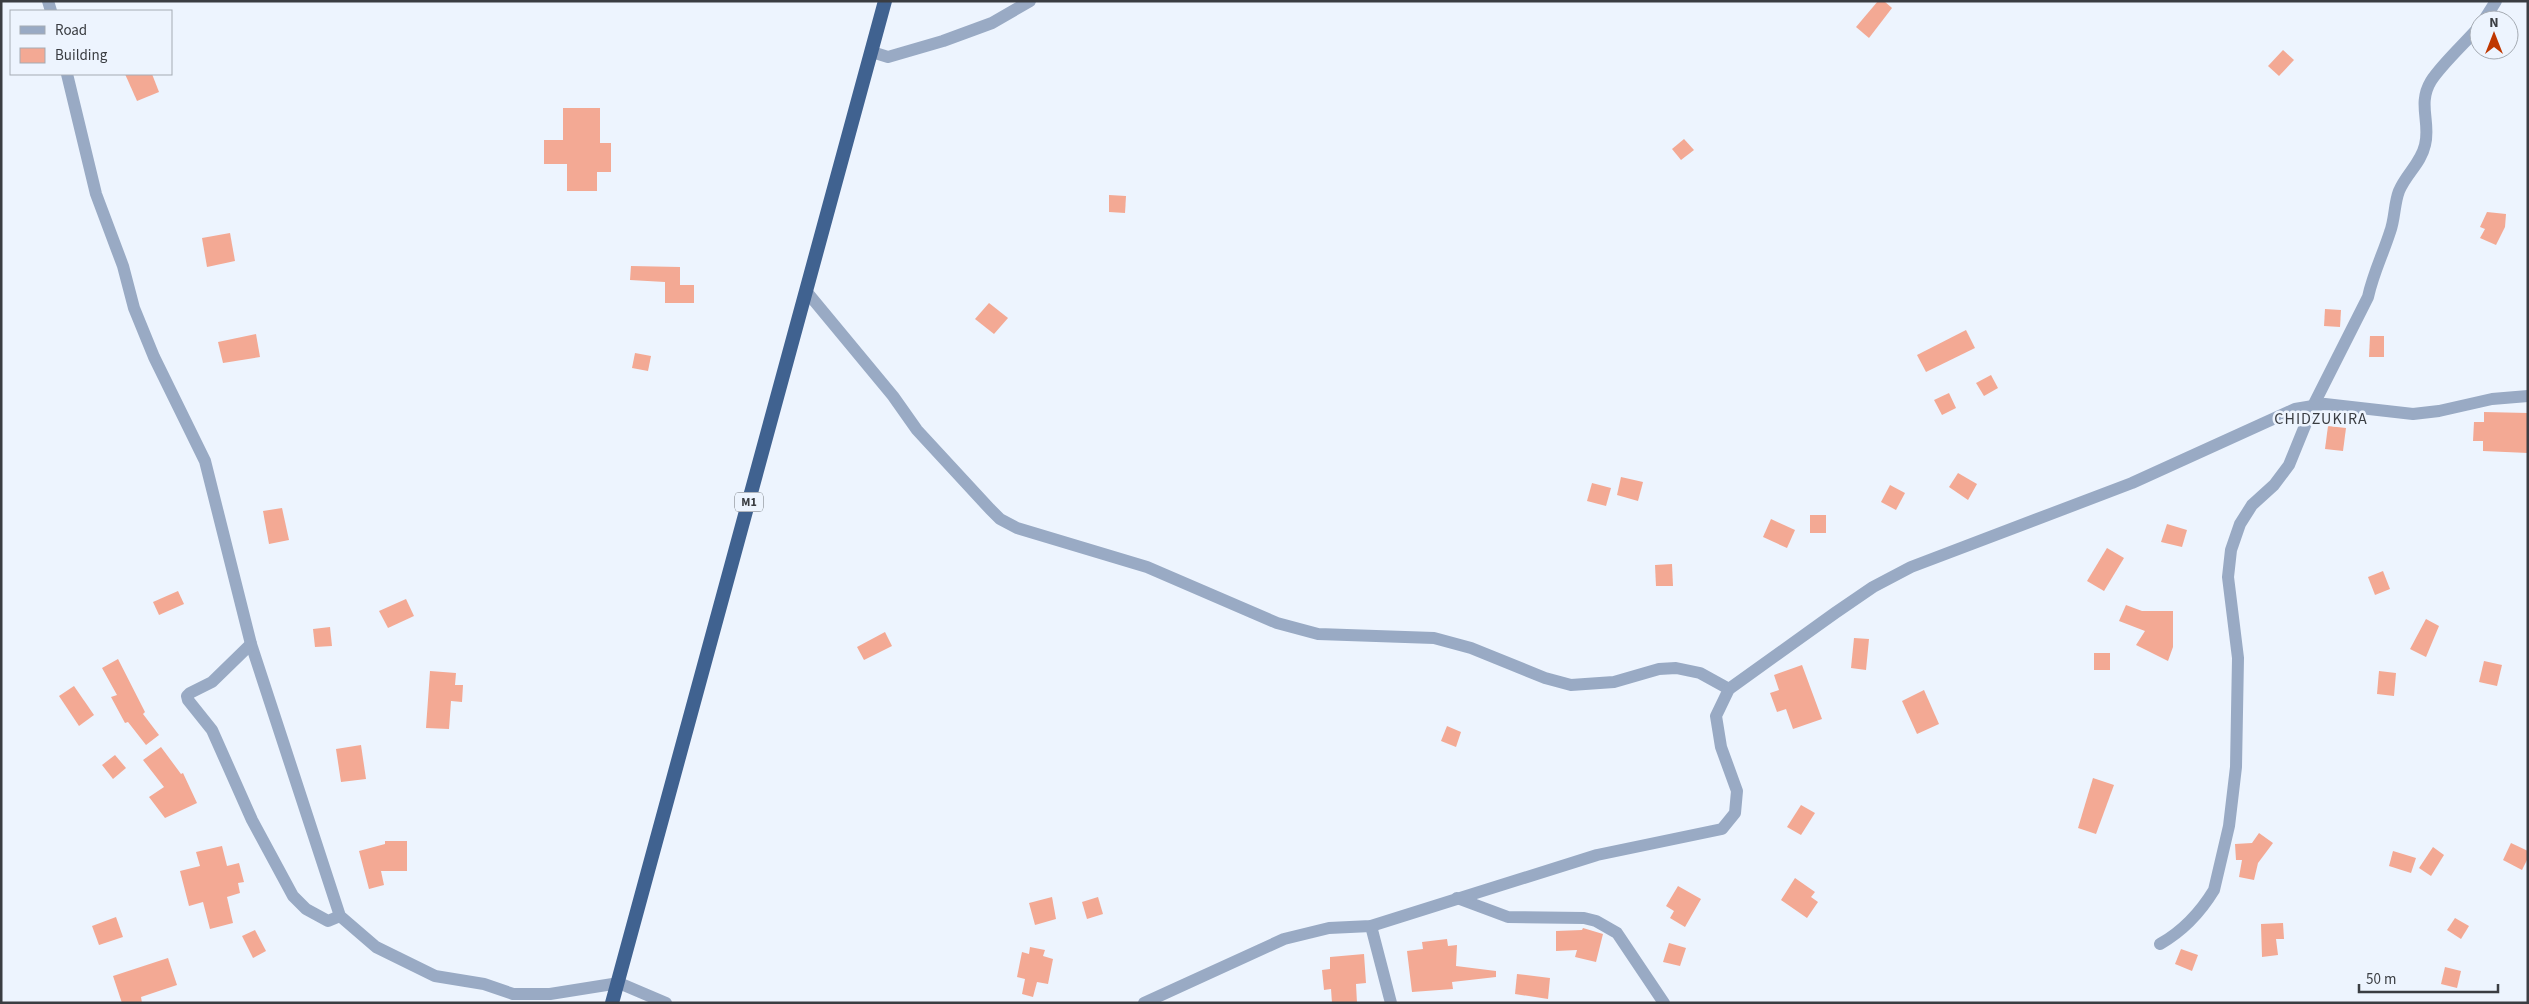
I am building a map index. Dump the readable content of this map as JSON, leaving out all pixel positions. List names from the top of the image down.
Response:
{
  "streets": {
    "highway": ["M1"]
  },
  "districts": ["CHIDZUKIRA"],
  "legend": ["Road", "Building"],
  "scale_bar": "50 m",
  "north": "top"
}
